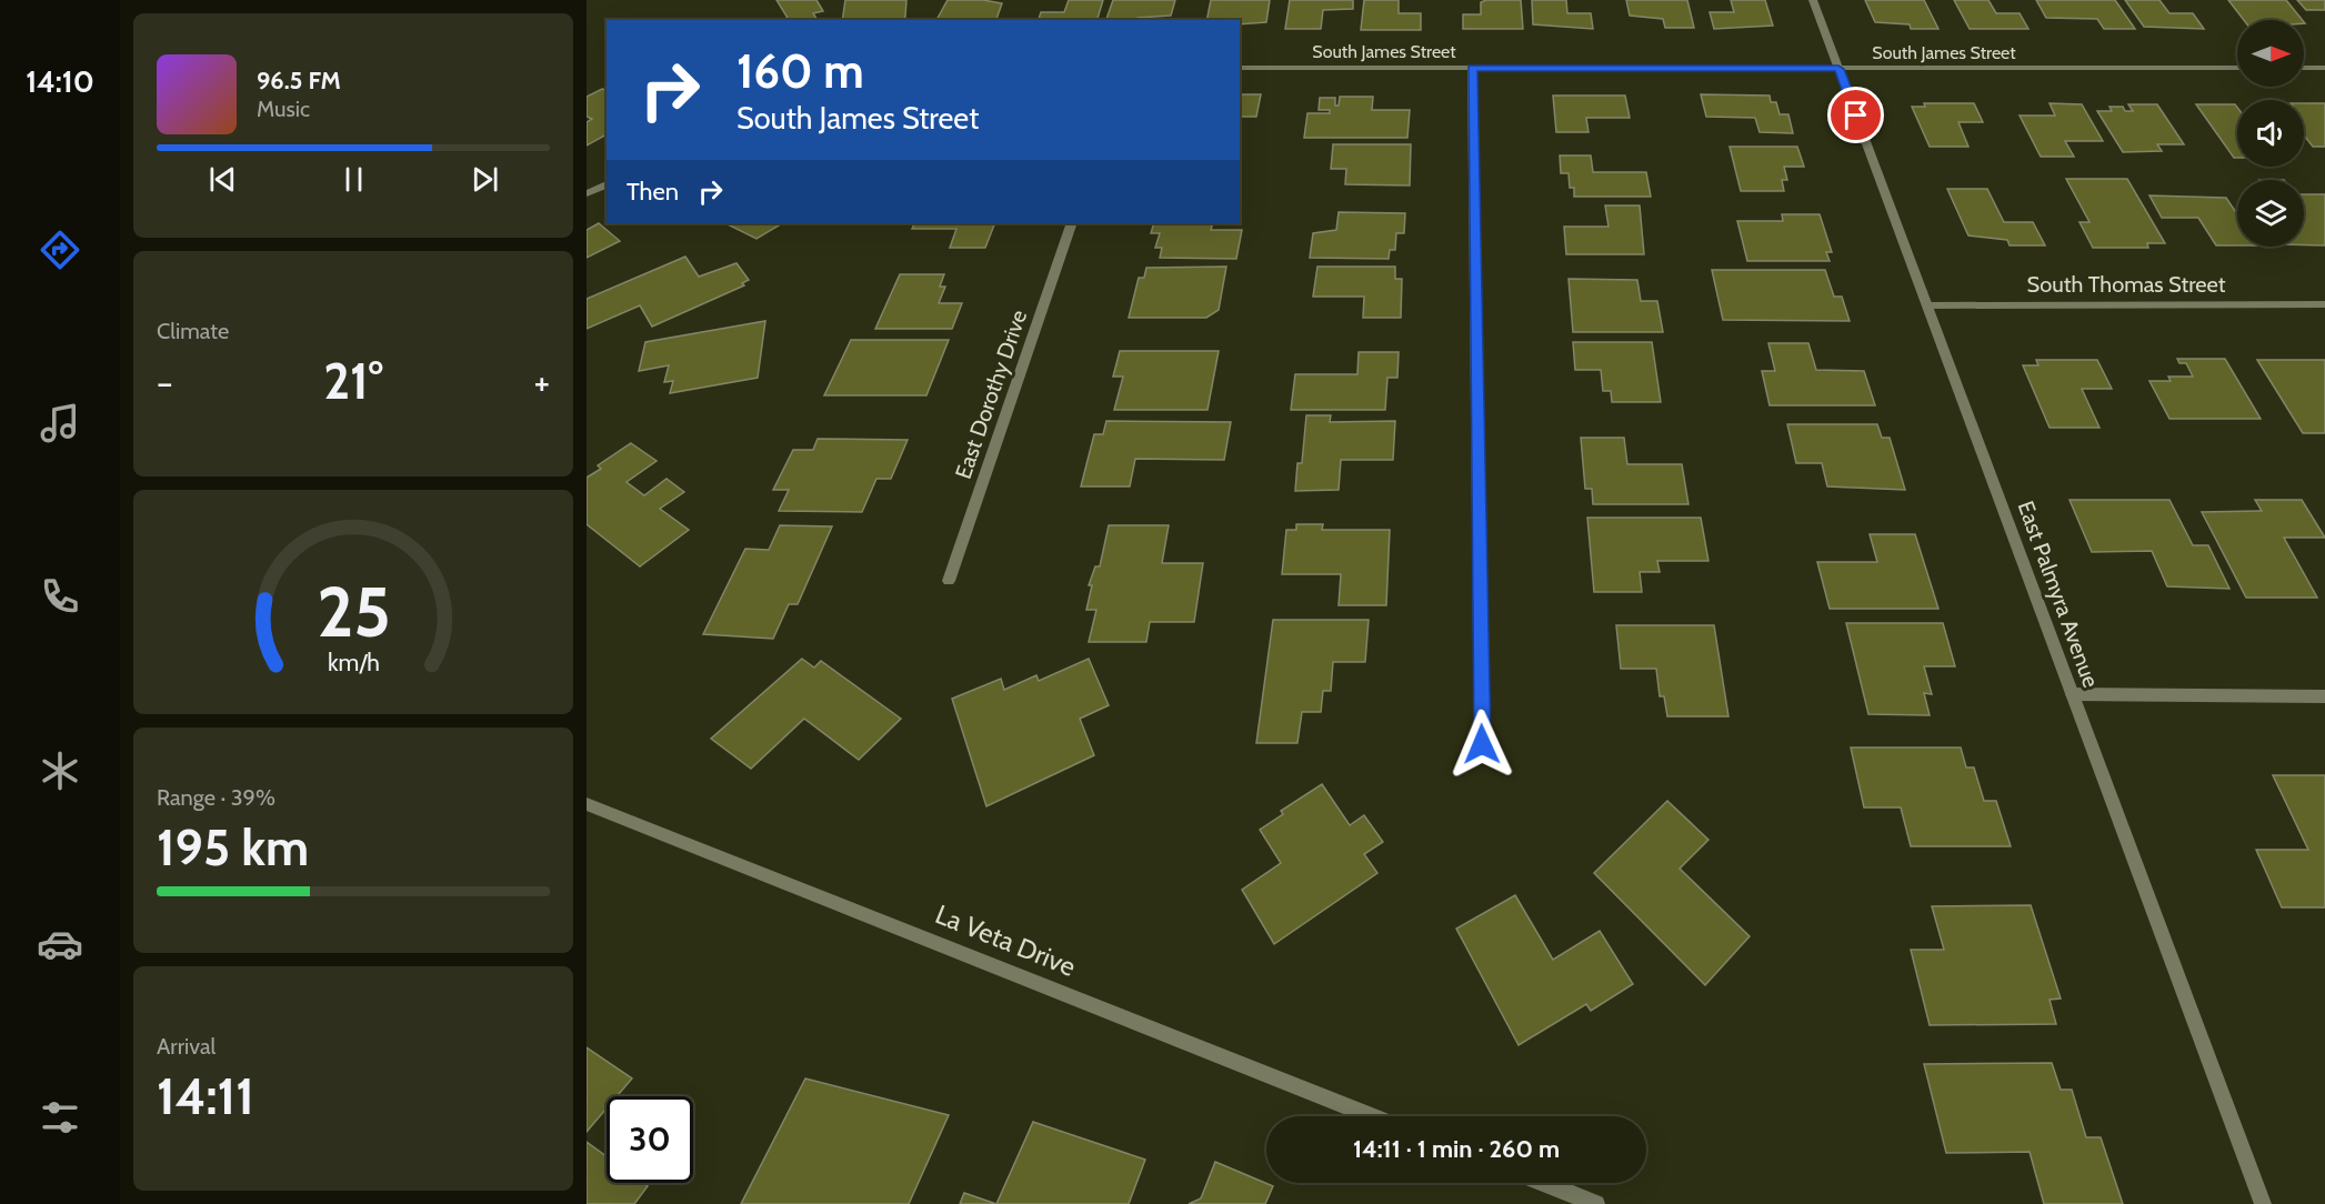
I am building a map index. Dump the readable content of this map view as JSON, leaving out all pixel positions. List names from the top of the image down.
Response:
{
  "streets": {
    "street": [
      "South James Street",
      "South Thomas Street",
      "East Dorothy Drive",
      "East Palmyra Avenue",
      "La Veta Drive"
    ]
  },
  "crossings": [
    ["South James Street", "East Palmyra Avenue"],
    ["South Thomas Street", "East Palmyra Avenue"]
  ],
  "north": "right",
  "page": {
    "tabs": "14:10",
    "turn": ["160 m", "South James Street"],
    "song": ["96.5 FM", "Music"],
    "then": "Then",
    "tile": [
      "Climate",
      ["Range · 39%", "195 km"],
      ["Arrival", "14:11"]
    ],
    "heat": ["−", "21°", "+"],
    "limit": "30",
    "trip": "14:11 · 1 min · 260 m",
    "gauge": ["25", "km/h"]
  }
}
